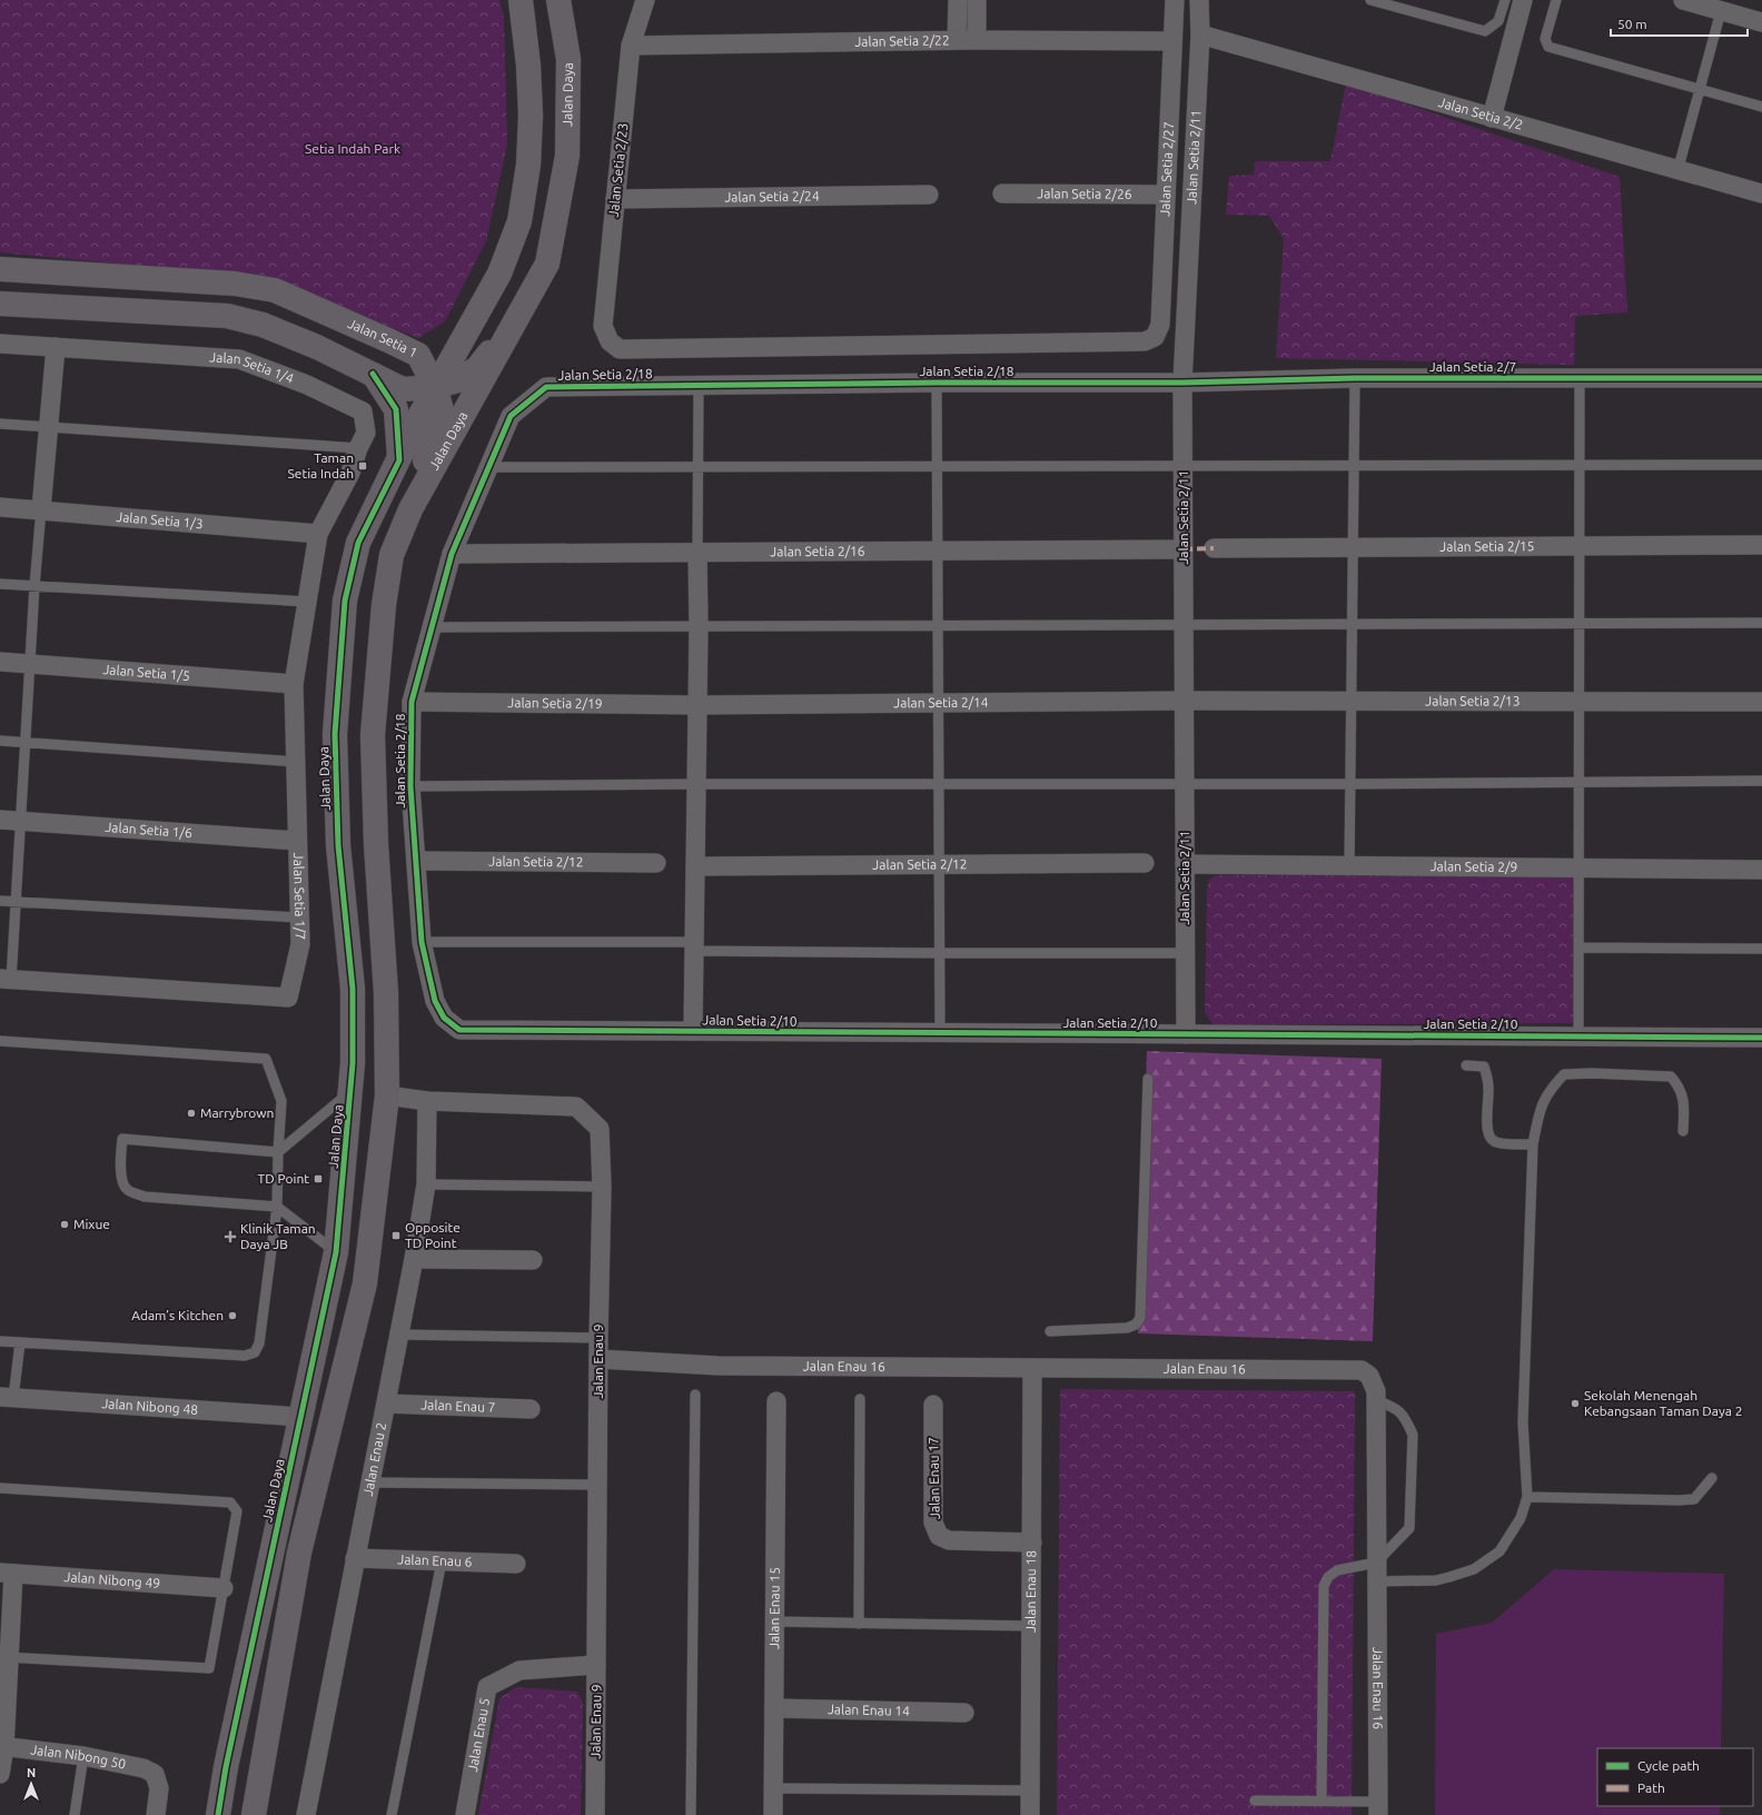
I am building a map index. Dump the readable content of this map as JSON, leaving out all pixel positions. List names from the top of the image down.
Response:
{
  "streets": {
    "main road": ["Jalan Daya", "Jalan Setia 1"],
    "street": [
      "Jalan Setia 2/22",
      "Jalan Setia 2/2",
      "Jalan Setia 2/11",
      "Jalan Setia 2/27",
      "Jalan Setia 2/23",
      "Jalan Setia 2/26",
      "Jalan Setia 2/24",
      "Jalan Setia 2/7",
      "Jalan Setia 1/4",
      "Jalan Setia 2/18",
      "Jalan Setia 1/3",
      "Jalan Setia 2/15",
      "Jalan Setia 2/16",
      "Jalan Setia 1/5",
      "Jalan Setia 2/13",
      "Jalan Setia 2/19",
      "Jalan Setia 2/14",
      "Jalan Setia 1/6",
      "Jalan Setia 2/12",
      "Jalan Setia 2/9",
      "Jalan Setia 1/7",
      "Jalan Setia 2/10",
      "Jalan Enau 9",
      "Jalan Enau 16",
      "Jalan Enau 7",
      "Jalan Nibong 48",
      "Jalan Enau 2",
      "Jalan Enau 17",
      "Jalan Enau 6",
      "Jalan Nibong 49",
      "Jalan Enau 18",
      "Jalan Enau 15",
      "Jalan Enau 14",
      "Jalan Enau 5",
      "Jalan Nibong 50"
    ]
  },
  "crossings": [
    ["Jalan Setia 2/22", "Jalan Setia 2/27"],
    ["Jalan Setia 2/22", "Jalan Setia 2/23"],
    ["Jalan Daya", "Jalan Setia 1"],
    ["Jalan Daya", "Jalan Enau 9"],
    ["Jalan Daya", "Jalan Nibong 48"],
    ["Jalan Setia 2/2", "Jalan Setia 2/11"],
    ["Jalan Setia 2/11", "Jalan Setia 2/7"],
    ["Jalan Setia 2/11", "Jalan Setia 2/18"],
    ["Jalan Setia 2/11", "Jalan Setia 2/16"],
    ["Jalan Setia 2/11", "Jalan Setia 2/13"],
    ["Jalan Setia 2/11", "Jalan Setia 2/14"],
    ["Jalan Setia 2/11", "Jalan Setia 2/9"],
    ["Jalan Setia 2/11", "Jalan Setia 2/10"],
    ["Jalan Setia 2/27", "Jalan Setia 2/23"],
    ["Jalan Setia 2/27", "Jalan Setia 2/26"],
    ["Jalan Setia 2/23", "Jalan Setia 2/24"],
    ["Jalan Setia 2/7", "Jalan Setia 2/18"],
    ["Jalan Setia 1/4", "Jalan Setia 1/3"],
    ["Jalan Setia 1/4", "Jalan Setia 1/7"],
    ["Jalan Setia 2/18", "Jalan Setia 2/16"],
    ["Jalan Setia 2/18", "Jalan Setia 2/19"],
    ["Jalan Setia 2/18", "Jalan Setia 2/12"],
    ["Jalan Setia 2/18", "Jalan Setia 2/10"],
    ["Jalan Setia 1/3", "Jalan Setia 1/7"],
    ["Jalan Setia 1/5", "Jalan Setia 1/7"],
    ["Jalan Setia 2/13", "Jalan Setia 2/14"],
    ["Jalan Setia 2/19", "Jalan Setia 2/14"],
    ["Jalan Setia 1/6", "Jalan Setia 1/7"],
    ["Jalan Enau 9", "Jalan Enau 16"],
    ["Jalan Enau 9", "Jalan Enau 2"],
    ["Jalan Enau 9", "Jalan Enau 5"],
    ["Jalan Enau 16", "Jalan Enau 18"],
    ["Jalan Enau 7", "Jalan Enau 2"],
    ["Jalan Enau 2", "Jalan Enau 6"],
    ["Jalan Enau 17", "Jalan Enau 18"],
    ["Jalan Enau 15", "Jalan Enau 14"]
  ],
  "parks": ["Setia Indah Park"],
  "places": {
    "transit": ["Taman Setia Indah", "TD Point", "Opposite TD Point"],
    "other": [
      "Marrybrown",
      "Mixue",
      "Adam’s Kitchen",
      "Sekolah Menengah Kebangsaan Taman Daya 2"
    ],
    "health": ["Klinik Taman Daya JB"]
  },
  "legend": ["Cycle path", "Path"],
  "scale_bar": "50 m",
  "north": "top"
}
